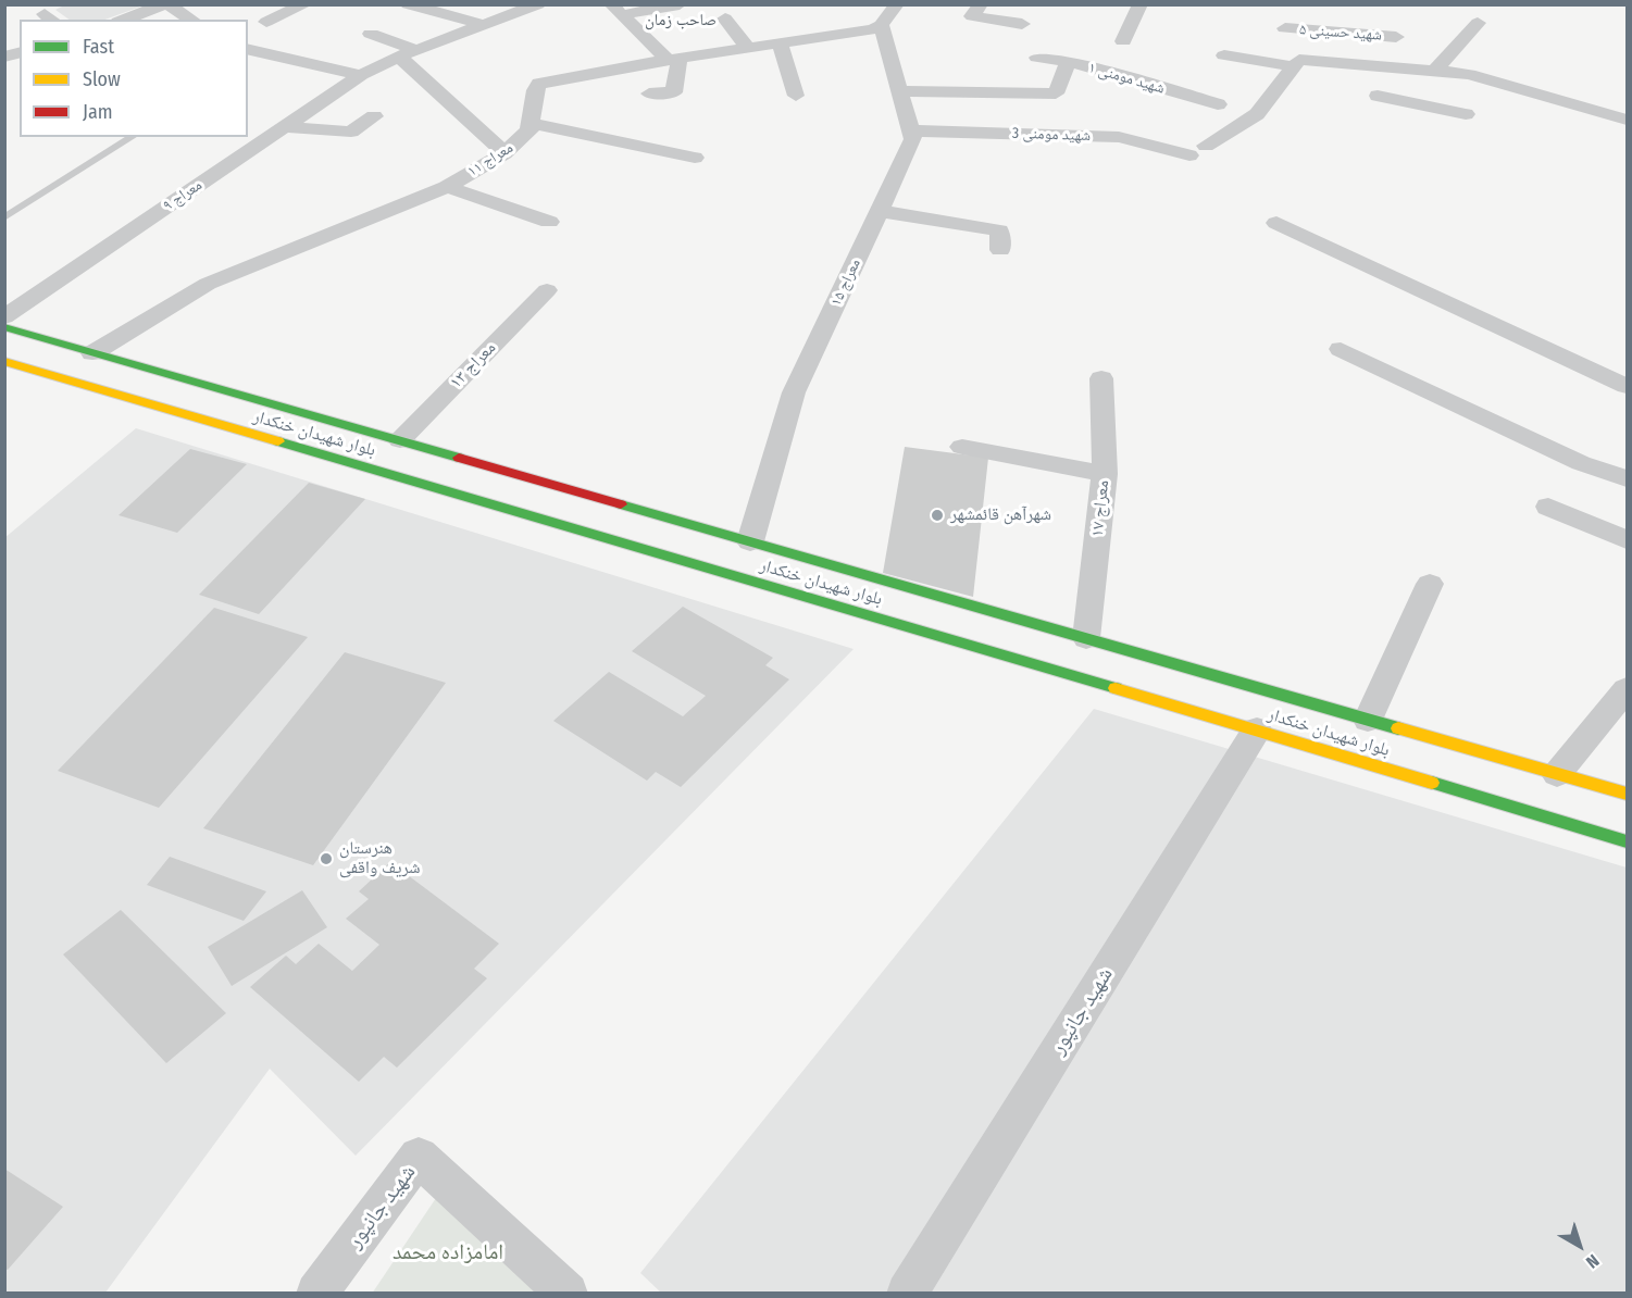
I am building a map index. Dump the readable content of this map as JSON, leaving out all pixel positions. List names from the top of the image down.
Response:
{
  "streets": {
    "highway": ["بلوار شهیدان خنکدار"],
    "street": [
      "شهید حسینی ۵",
      "شهید مومنی ۱",
      "شهید مومنی 3",
      "معراج ۱۱",
      "معراج ۹",
      "معراج ۱۵",
      "معراج ۱۳",
      "معراج ۱۷",
      "شهید جانپور"
    ]
  },
  "crossings": [
    ["شهید حسینی ۵", "شهید مومنی 3"],
    ["شهید مومنی 3", "معراج ۱۵"],
    ["معراج ۱۱", "بلوار شهیدان خنکدار"],
    ["معراج ۱۵", "بلوار شهیدان خنکدار"],
    ["معراج ۱۳", "بلوار شهیدان خنکدار"],
    ["بلوار شهیدان خنکدار", "معراج ۱۷"],
    ["بلوار شهیدان خنکدار", "شهید جانپور"]
  ],
  "districts": ["صاحب زمان"],
  "parks": ["امامزاده محمد"],
  "places": ["شهرآهن قائمشهر", "هنرستان شریف واقفی"],
  "legend": ["Fast", "Slow", "Jam"],
  "north": "bottom right"
}
